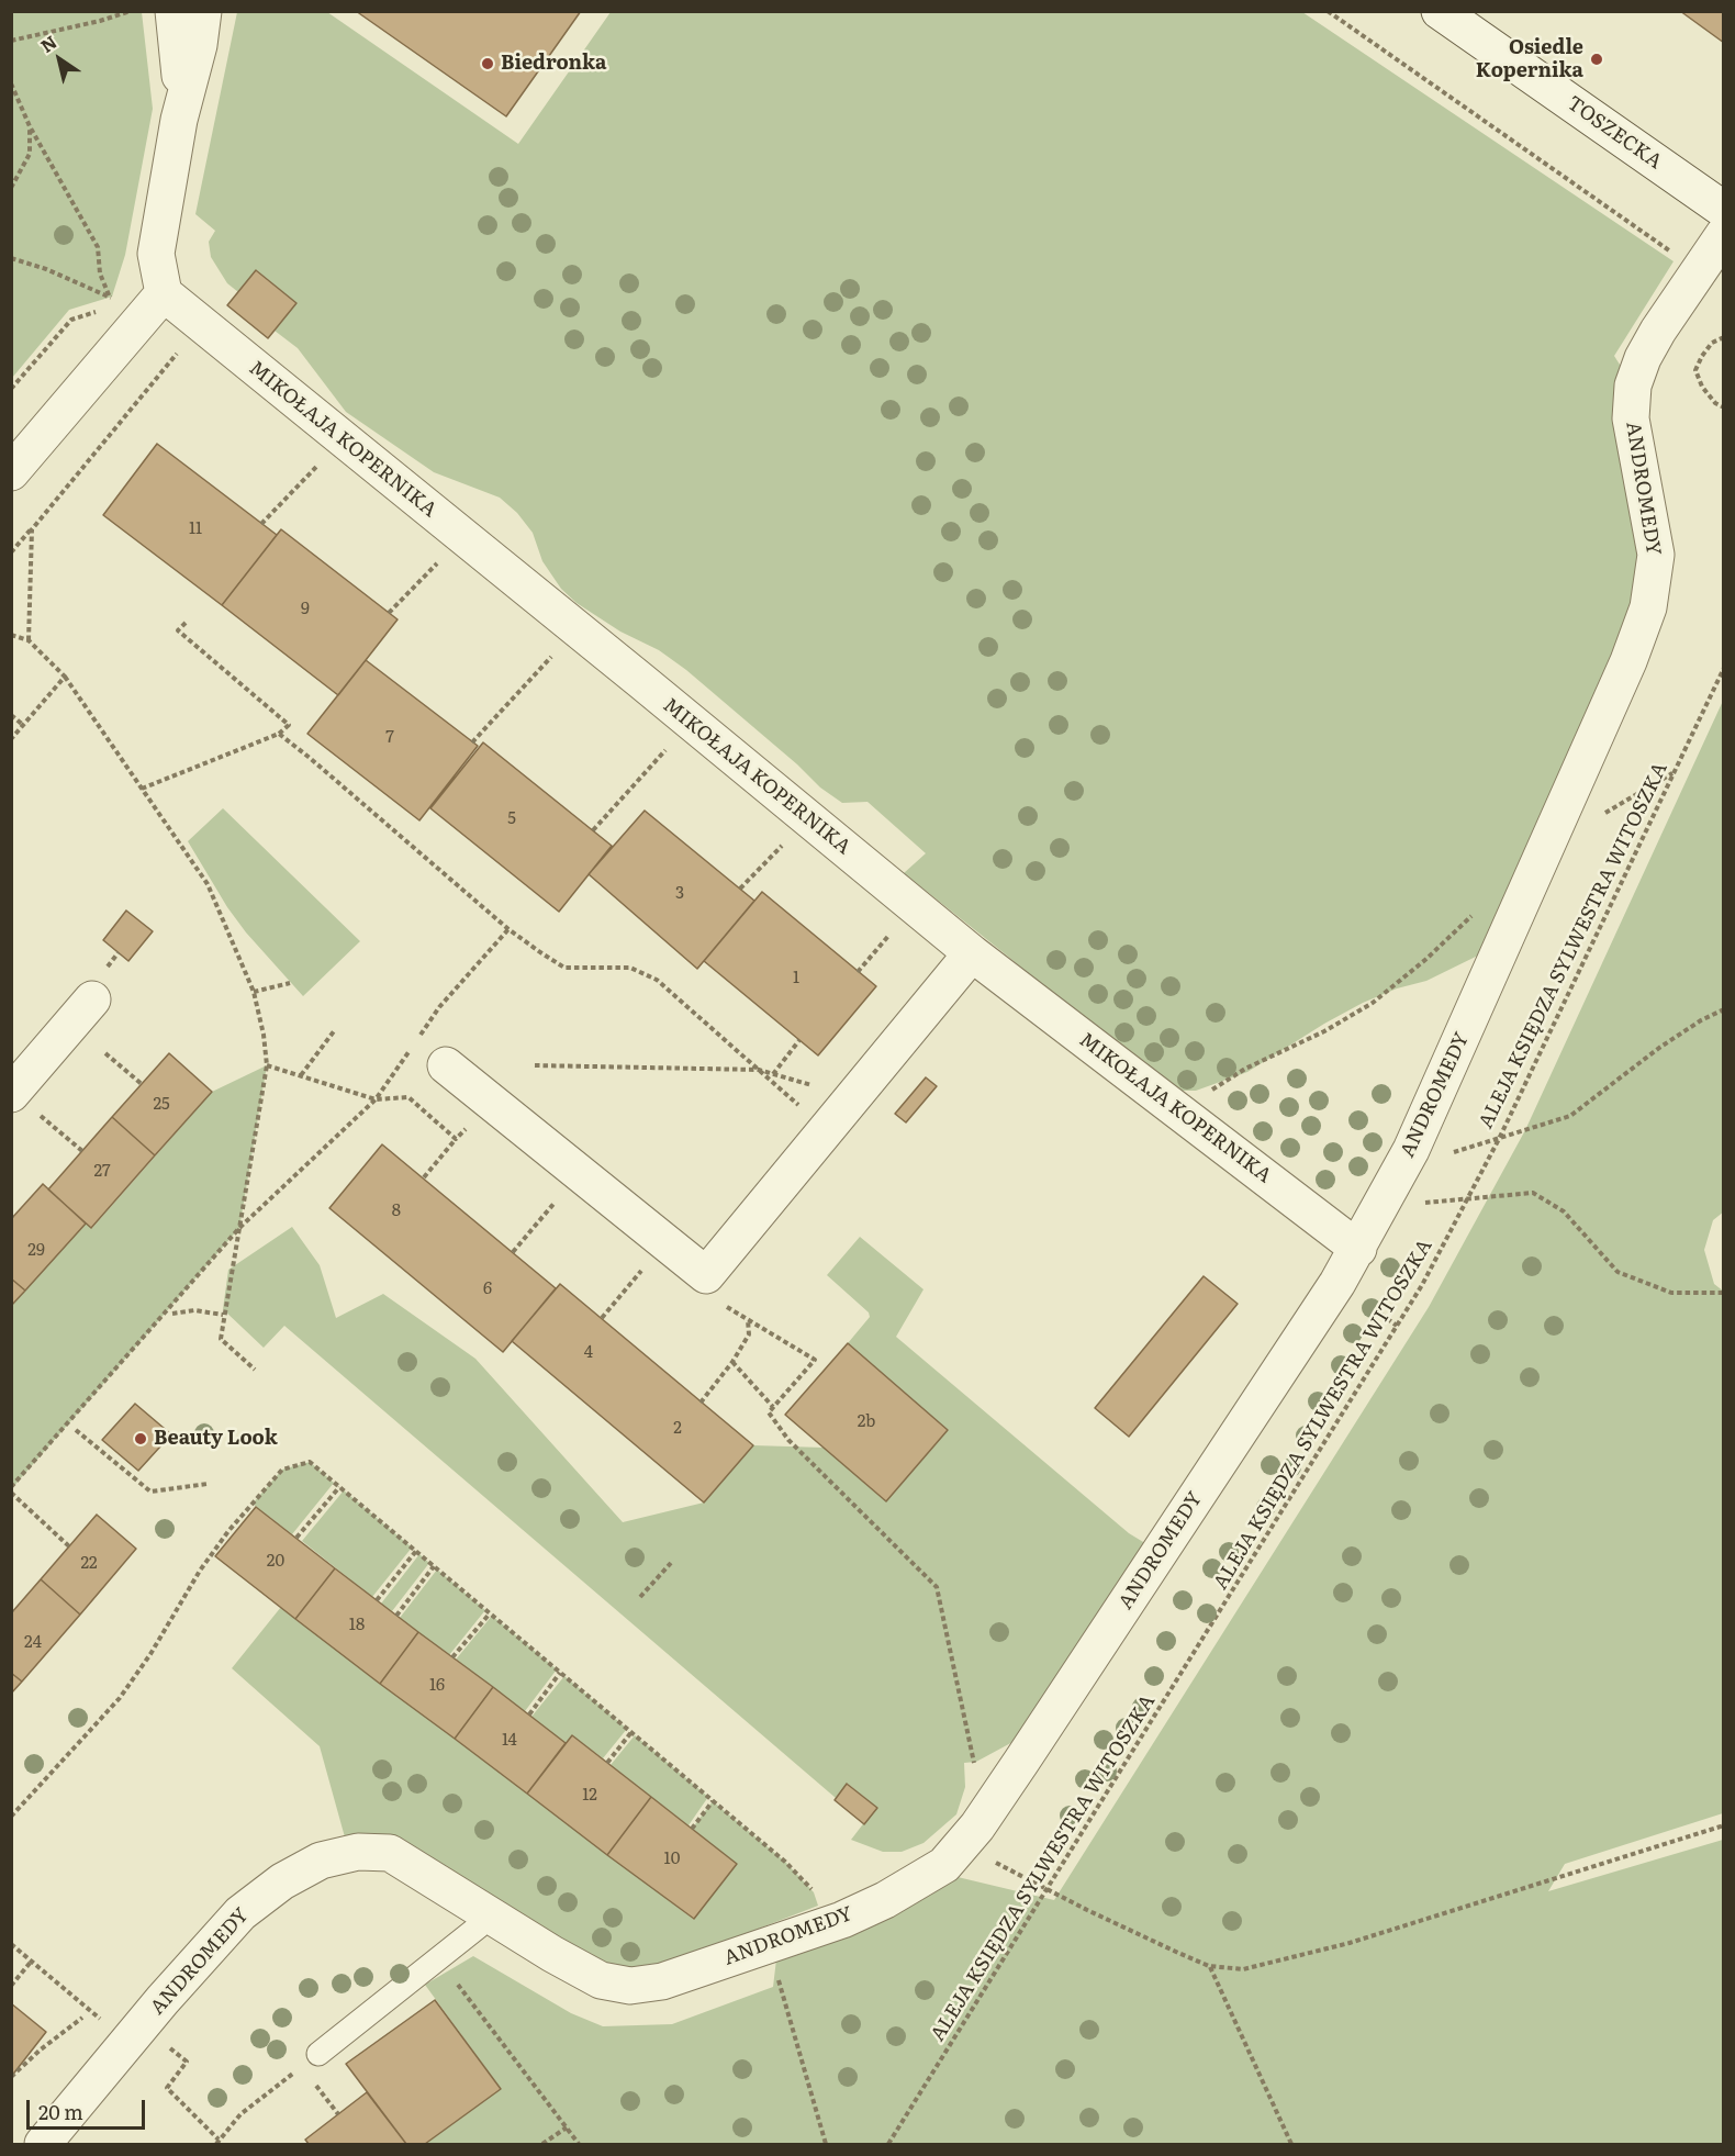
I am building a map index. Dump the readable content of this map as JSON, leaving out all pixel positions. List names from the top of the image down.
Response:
{
  "streets": {
    "street": ["TOSZECKA", "MIKOŁAJA KOPERNIKA", "ANDROMEDY"],
    "path": ["ALEJA KSIĘDZA SYLWESTRA WITOSZKA"]
  },
  "crossings": [
    ["MIKOŁAJA KOPERNIKA", "ANDROMEDY"]
  ],
  "places": ["Osiedle Kopernika", "Biedronka", "Beauty Look"],
  "house_numbers": [
    "11",
    "9",
    "7",
    "5",
    "3",
    "1",
    "25",
    "27",
    "8",
    "29",
    "6",
    "4",
    "2b",
    "2",
    "20",
    "22",
    "18",
    "24",
    "16",
    "14",
    "12",
    "10"
  ],
  "scale_bar": "20 m",
  "north": "top left"
}
